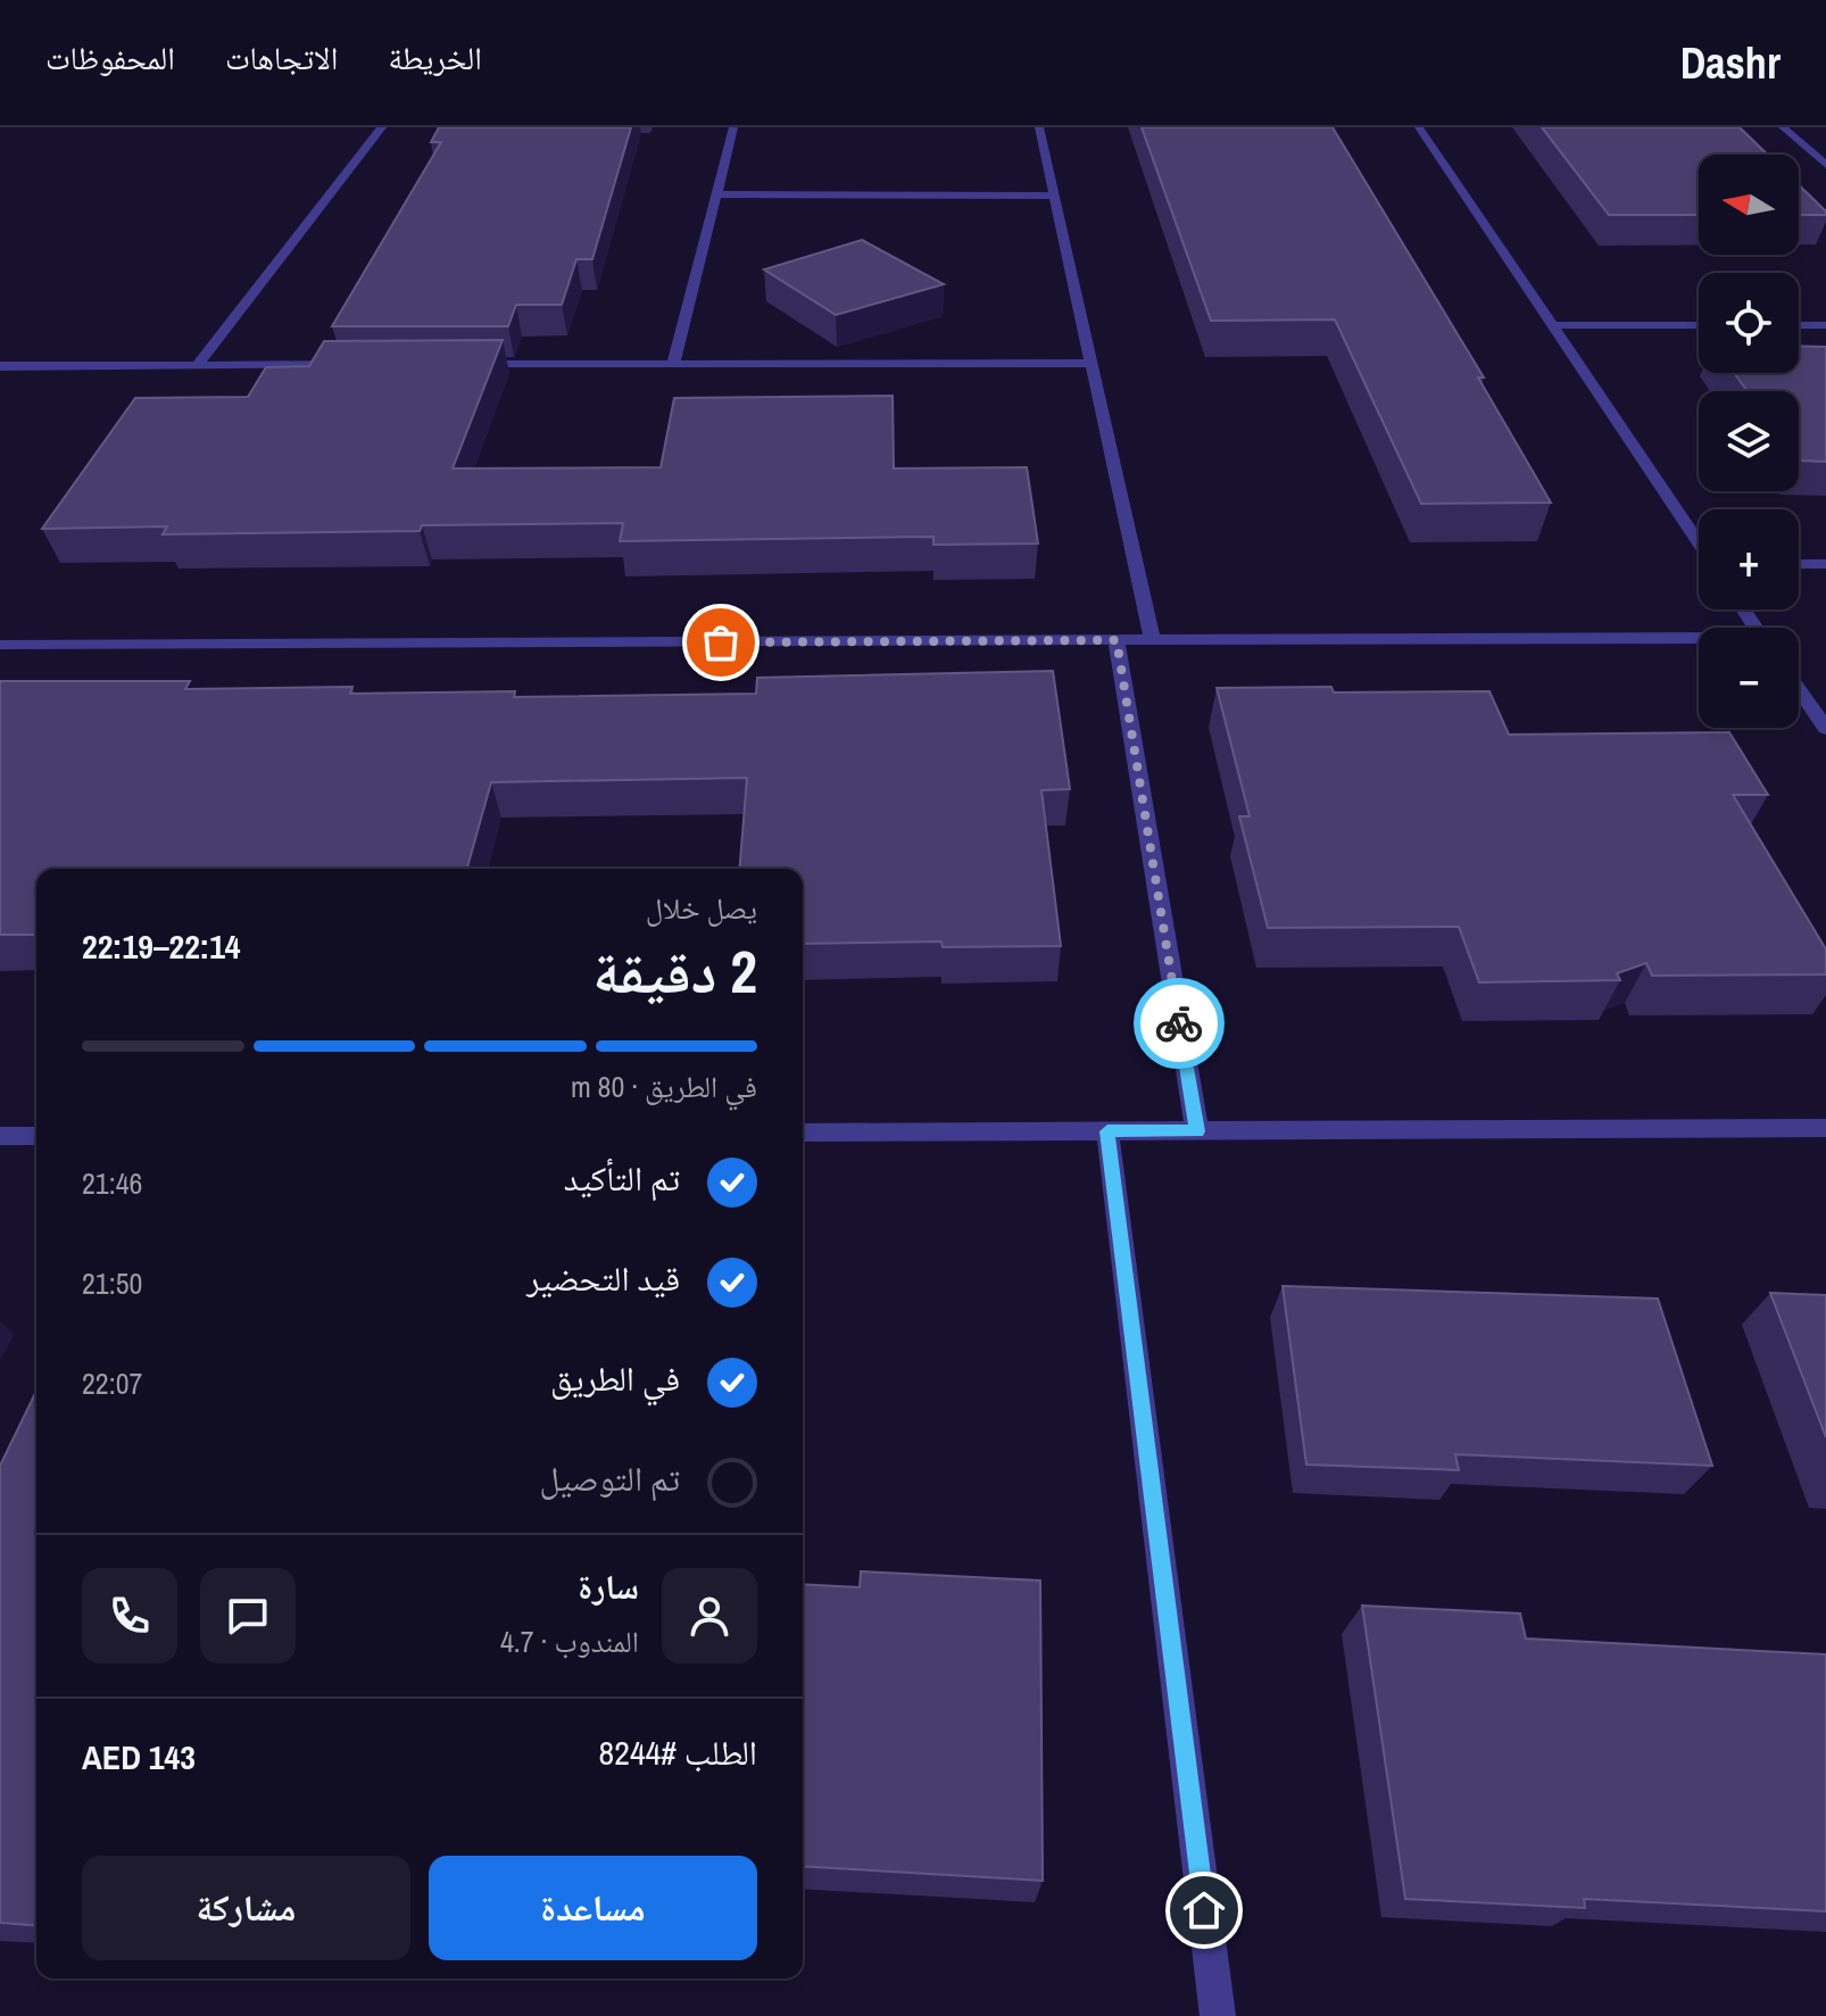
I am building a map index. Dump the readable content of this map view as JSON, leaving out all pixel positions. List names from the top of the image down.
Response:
{
  "north": "left",
  "page": {
    "header": "Dashr",
    "nav": ["الخريطة", "الاتجاهات", "المحفوظات"],
    "map_buttons": ["+", "−"],
    "heading": ["2 دقيقة", "يصل خلال", "22:14–22:19"],
    "panel": [
      "سارة",
      "المندوب · 4.7",
      "الطلب #8244",
      "AED 143"
    ],
    "bar": "في الطريق · 80 m",
    "list": [
      ["تم التأكيد", "21:46"],
      ["قيد التحضير", "21:50"],
      ["في الطريق", "22:07"],
      "تم التوصيل"
    ],
    "buttons": ["مساعدة", "مشاركة"]
  }
}
